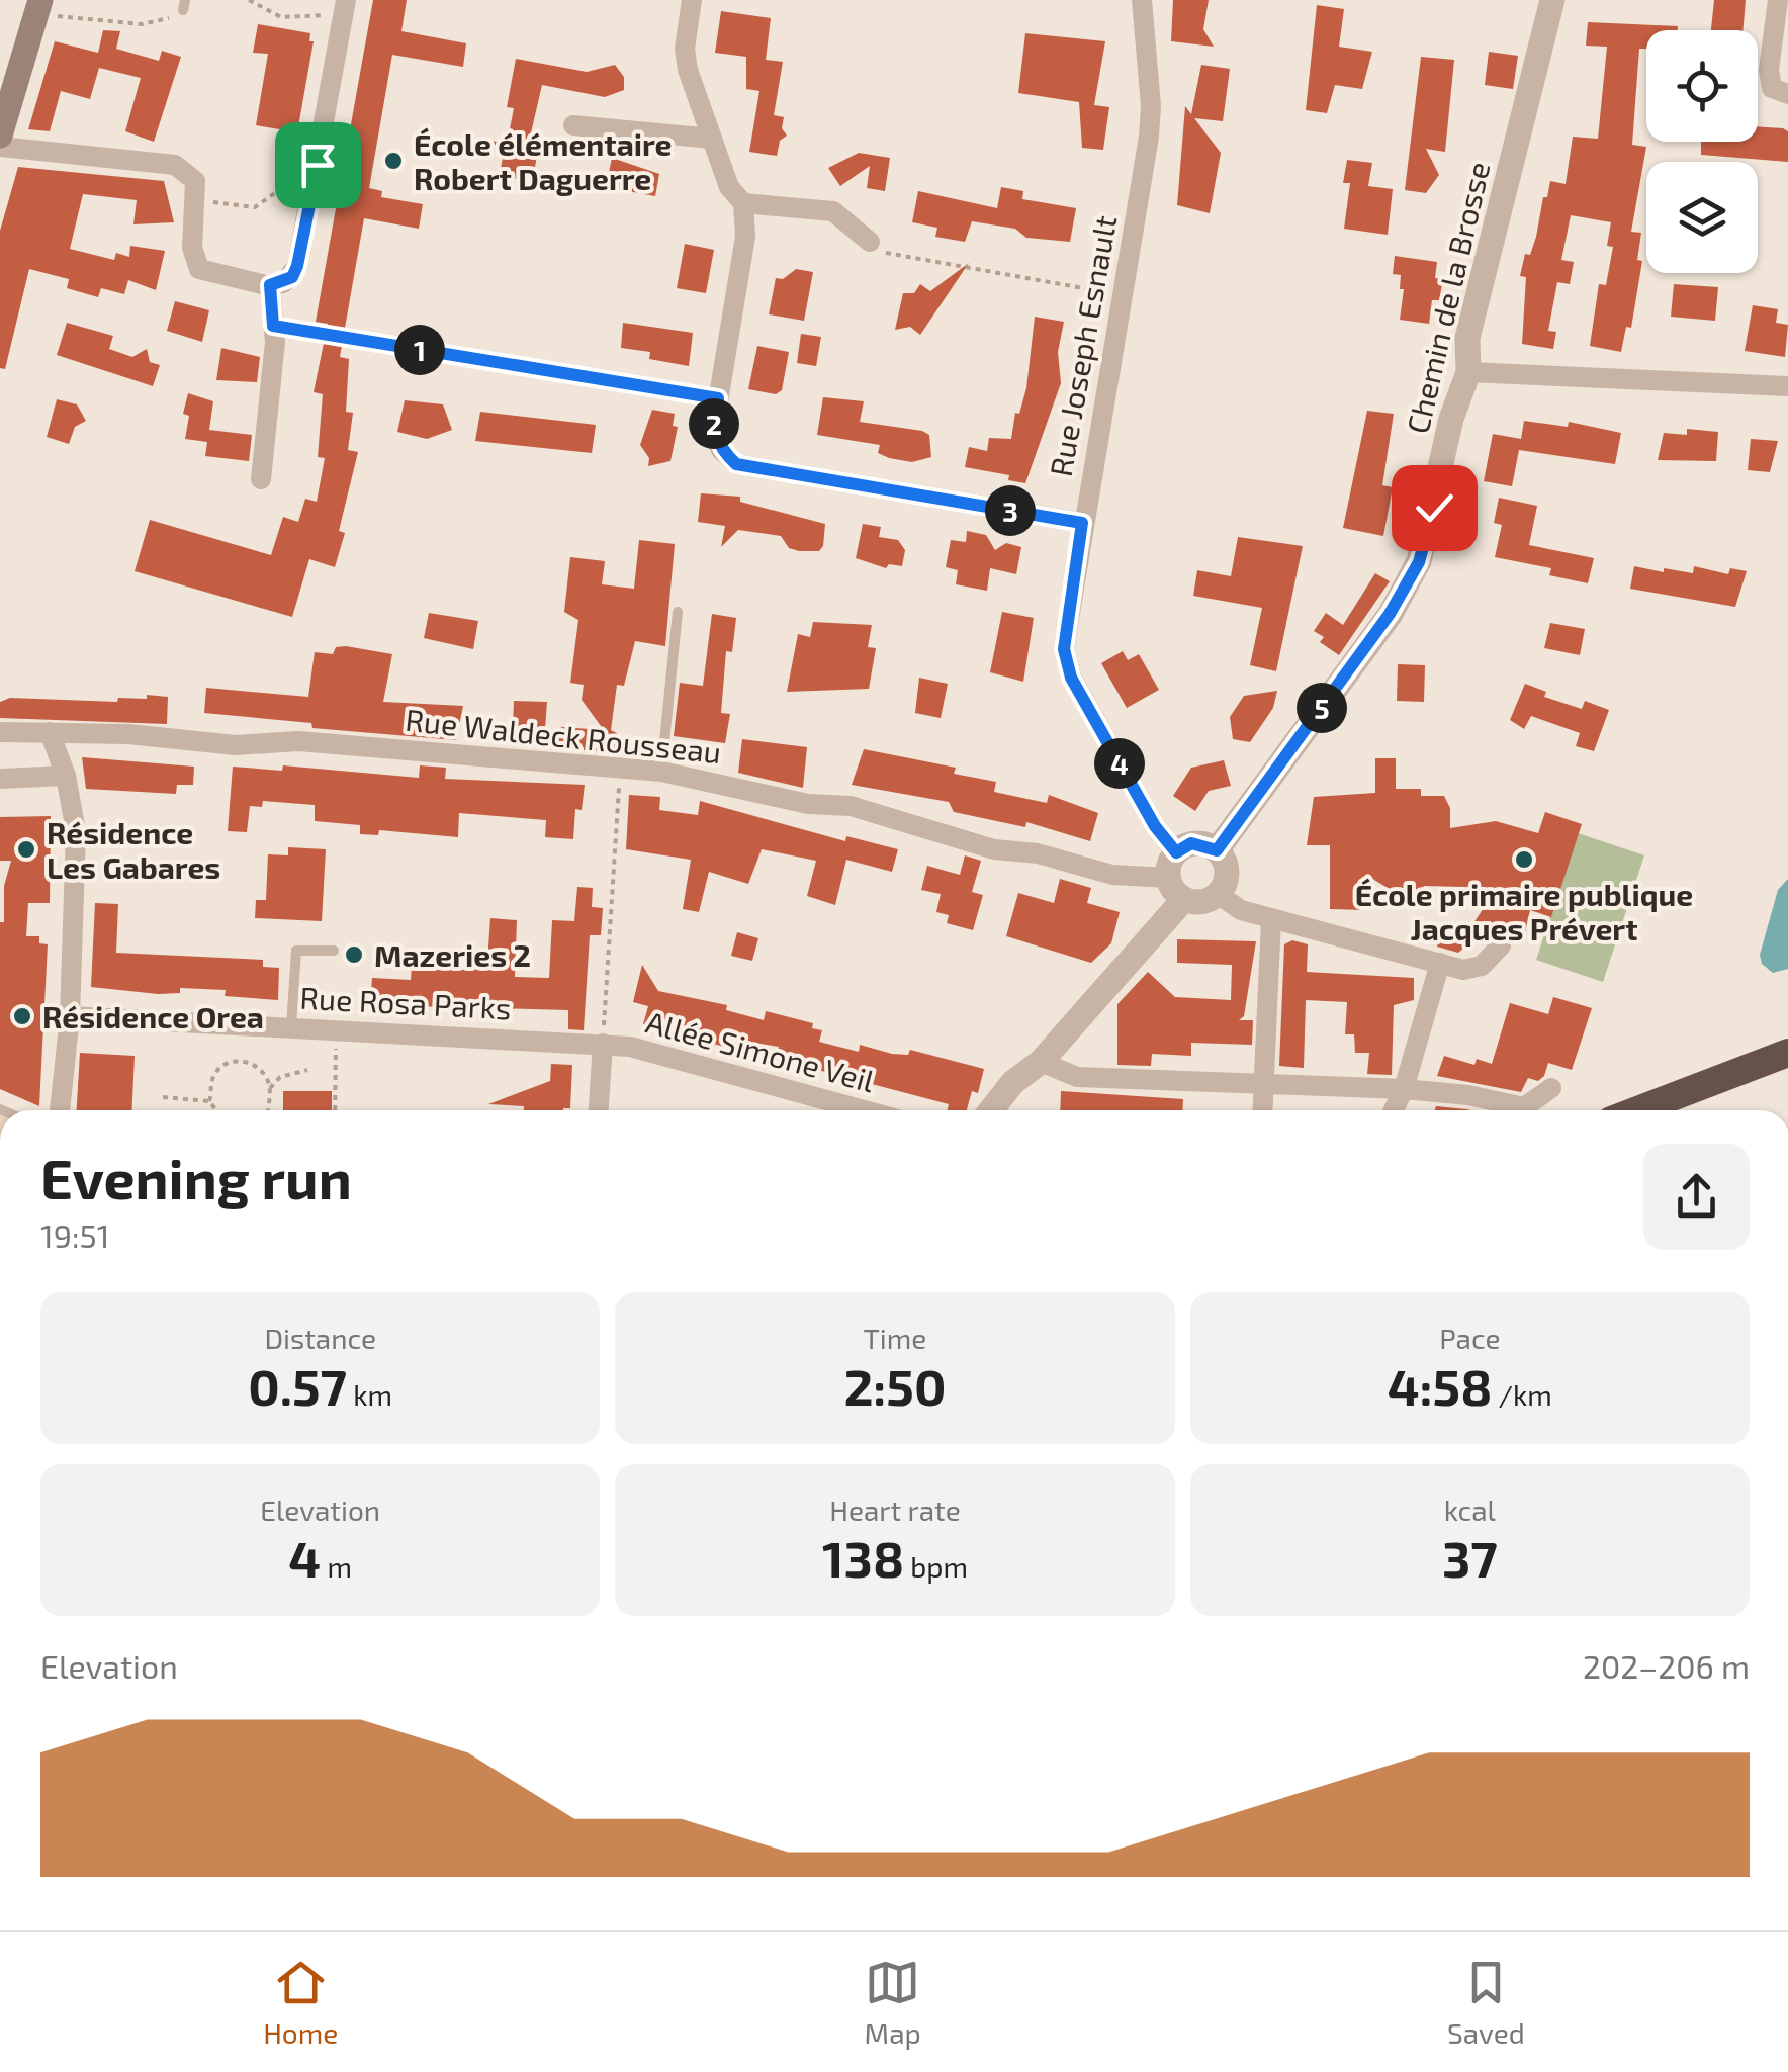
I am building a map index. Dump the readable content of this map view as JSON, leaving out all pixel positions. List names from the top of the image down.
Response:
{
  "streets": {
    "street": [
      "Chemin de la Brosse",
      "Rue Joseph Esnault",
      "Rue Waldeck Rousseau",
      "Rue Rosa Parks",
      "Allée Simone Veil"
    ]
  },
  "crossings": [
    ["Chemin de la Brosse", "Rue Joseph Esnault"],
    ["Chemin de la Brosse", "Rue Waldeck Rousseau"],
    ["Rue Joseph Esnault", "Rue Waldeck Rousseau"],
    ["Rue Rosa Parks", "Allée Simone Veil"]
  ],
  "places": [
    "École élémentaire Robert Daguerre",
    "Résidence Les Gabares",
    "École primaire publique Jacques Prévert",
    "Mazeries 2",
    "Résidence Orea"
  ],
  "page": {
    "pins": [
      "1",
      "2",
      "3",
      "5",
      "4"
    ],
    "heading": ["Evening run", "19:51"],
    "stats": [
      ["Distance", "0.57 km"],
      ["Time", "2:50"],
      ["Pace", "4:58 /km"],
      ["Elevation", "4 m"],
      ["Heart rate", "138 bpm"],
      ["kcal", "37"]
    ],
    "chart": ["Elevation", "202–206 m"],
    "tabs": ["Home", "Map", "Saved"]
  }
}
